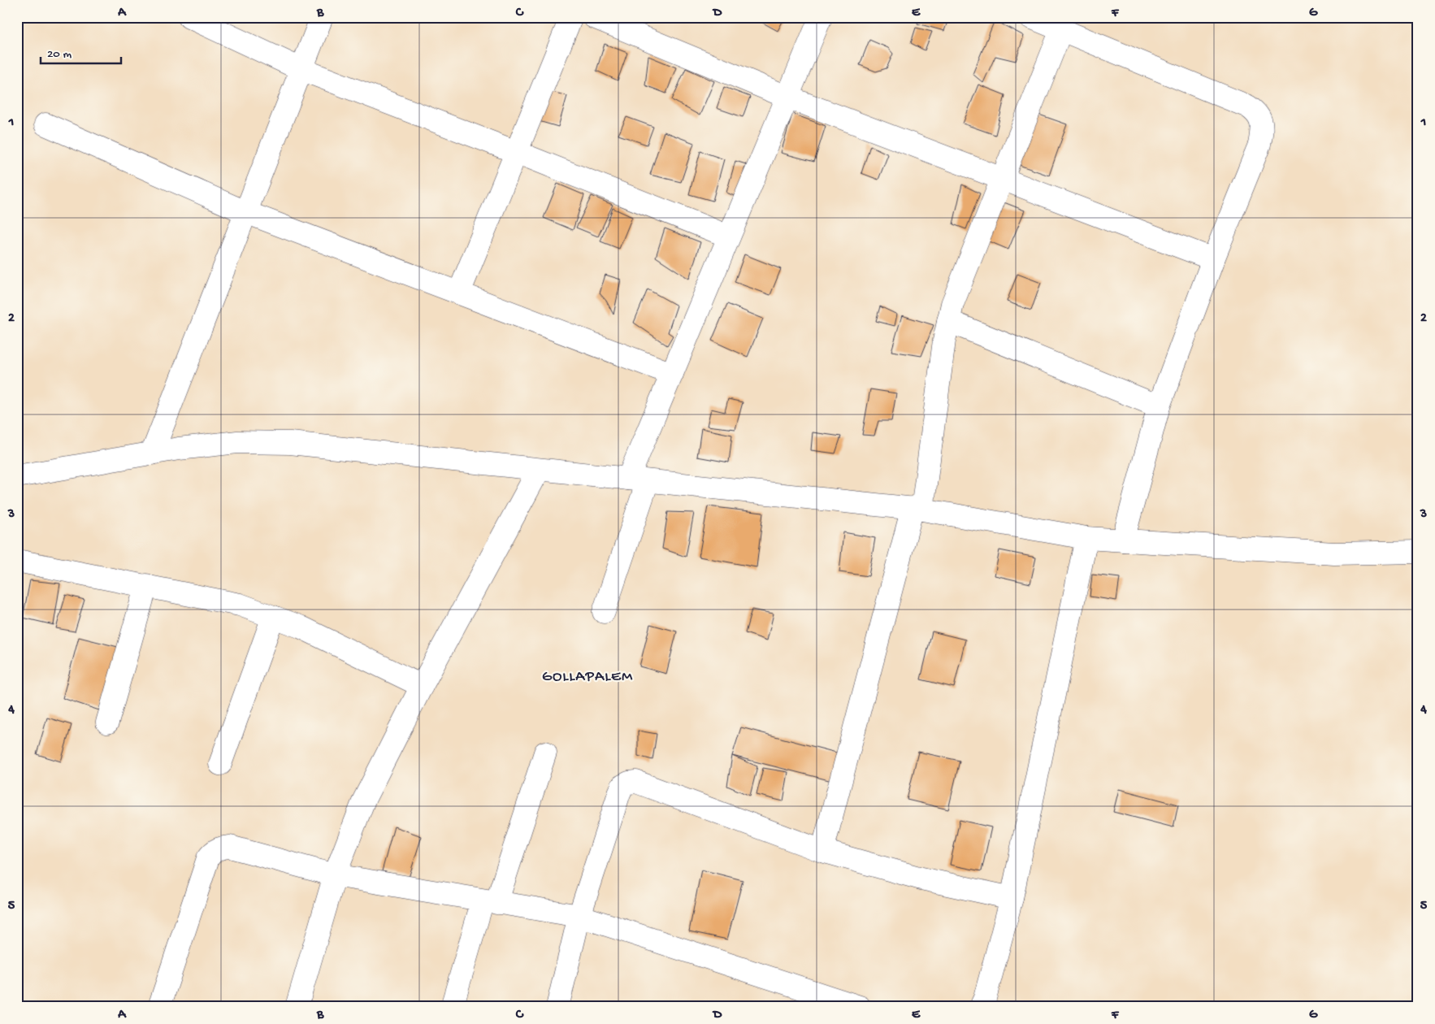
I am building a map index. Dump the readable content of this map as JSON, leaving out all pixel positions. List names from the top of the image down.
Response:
{
  "districts": ["GOLLAPALEM"],
  "scale_bar": "20 m",
  "grid": {
    "columns": [
      "A",
      "B",
      "C",
      "D",
      "E",
      "F",
      "G"
    ],
    "rows": [
      "1",
      "2",
      "3",
      "4",
      "5"
    ]
  }
}
